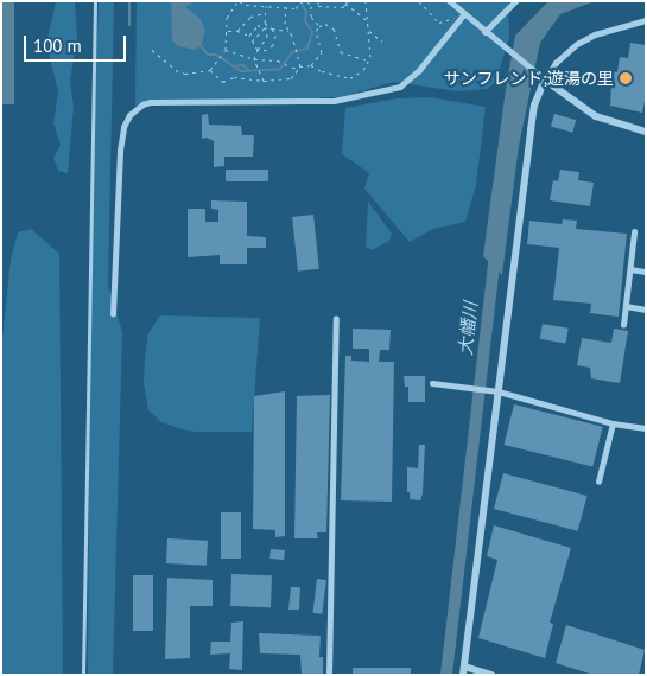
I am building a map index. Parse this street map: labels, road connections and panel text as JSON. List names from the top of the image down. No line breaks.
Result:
{"water":["大幡川"],"places":["サンフレンド;遊湯の里"],"scale_bar":"100 m"}
